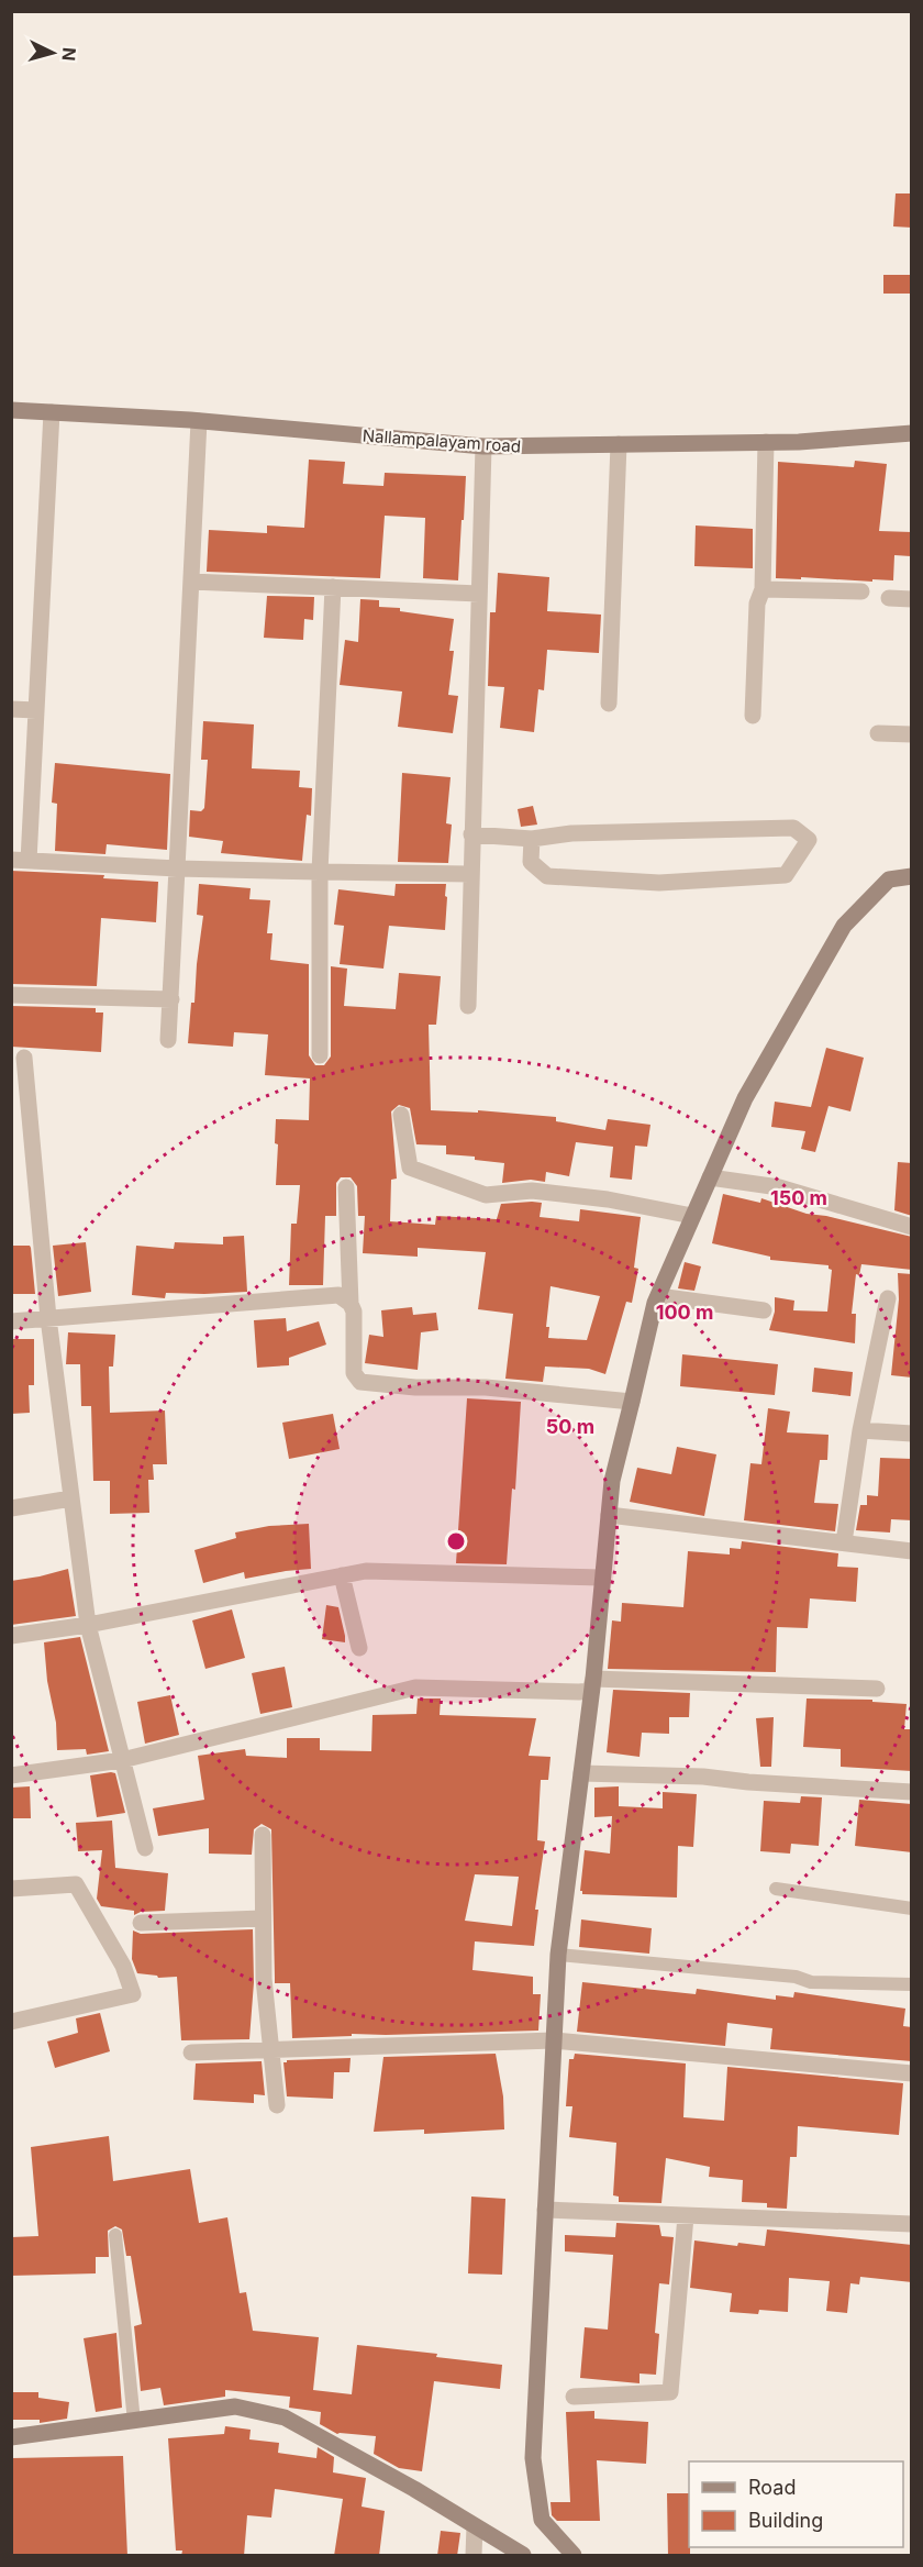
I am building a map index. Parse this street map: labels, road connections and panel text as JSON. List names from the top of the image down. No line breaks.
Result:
{"streets":{"street":["Nallampalayam road"]},"legend":["Road","Building"],"north":"right","rings":["150 m","100 m","50 m"]}
